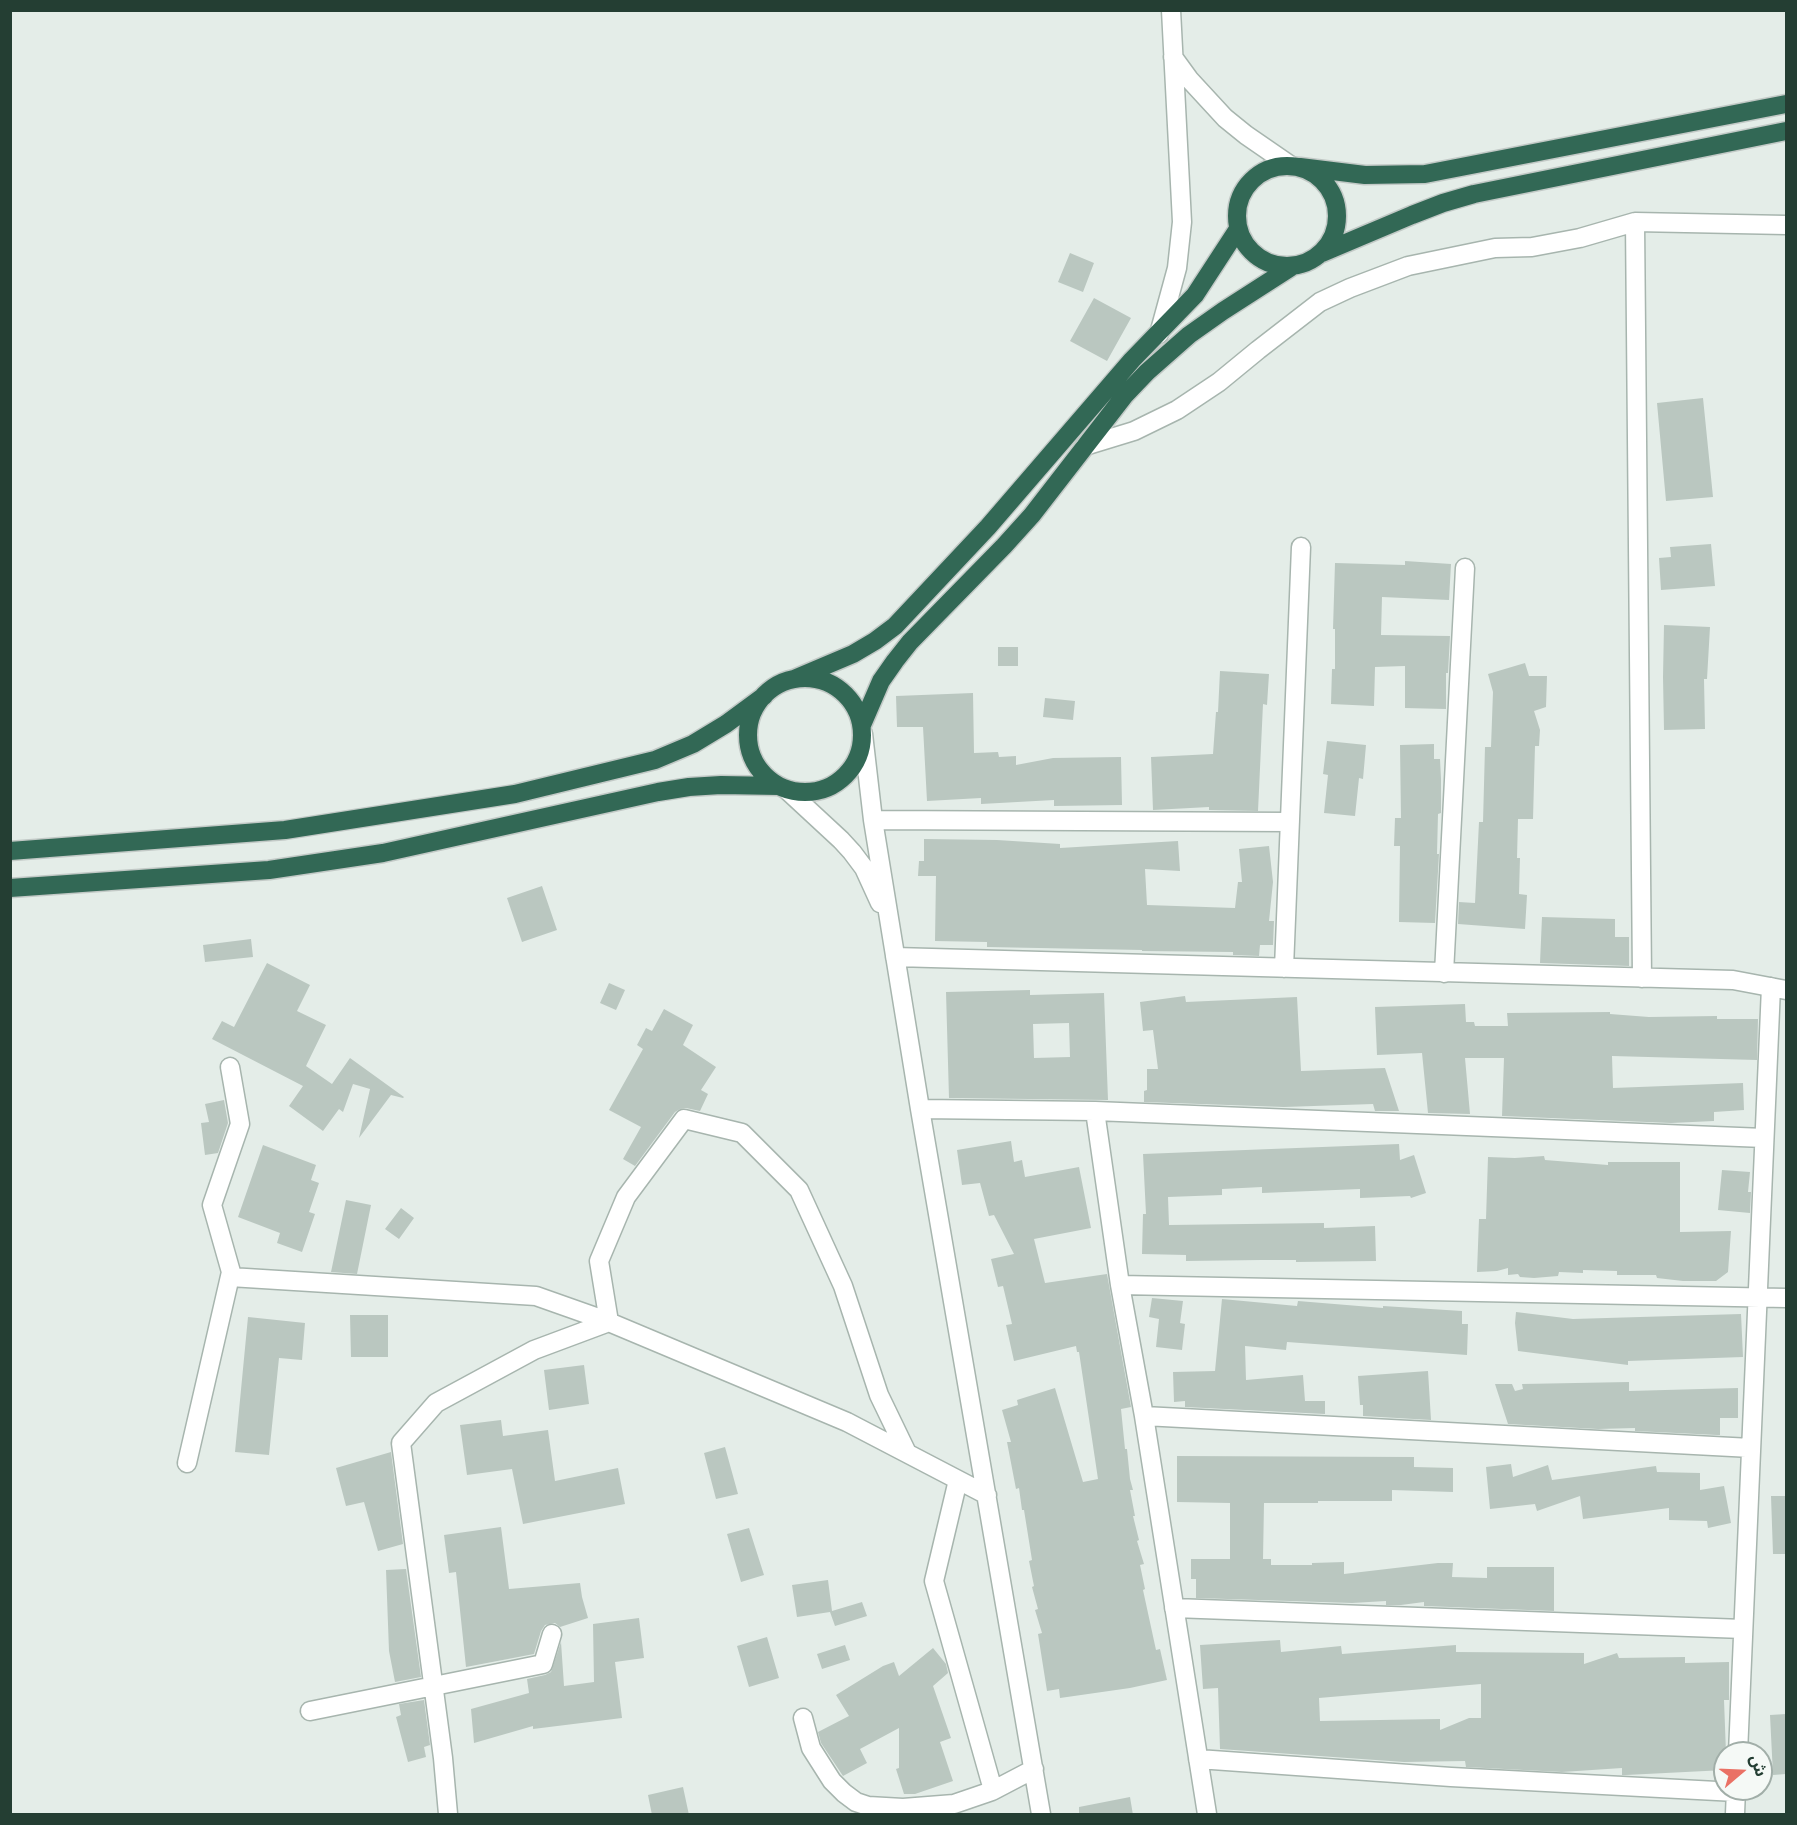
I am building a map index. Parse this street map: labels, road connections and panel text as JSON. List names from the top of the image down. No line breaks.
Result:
{"north":"right"}
